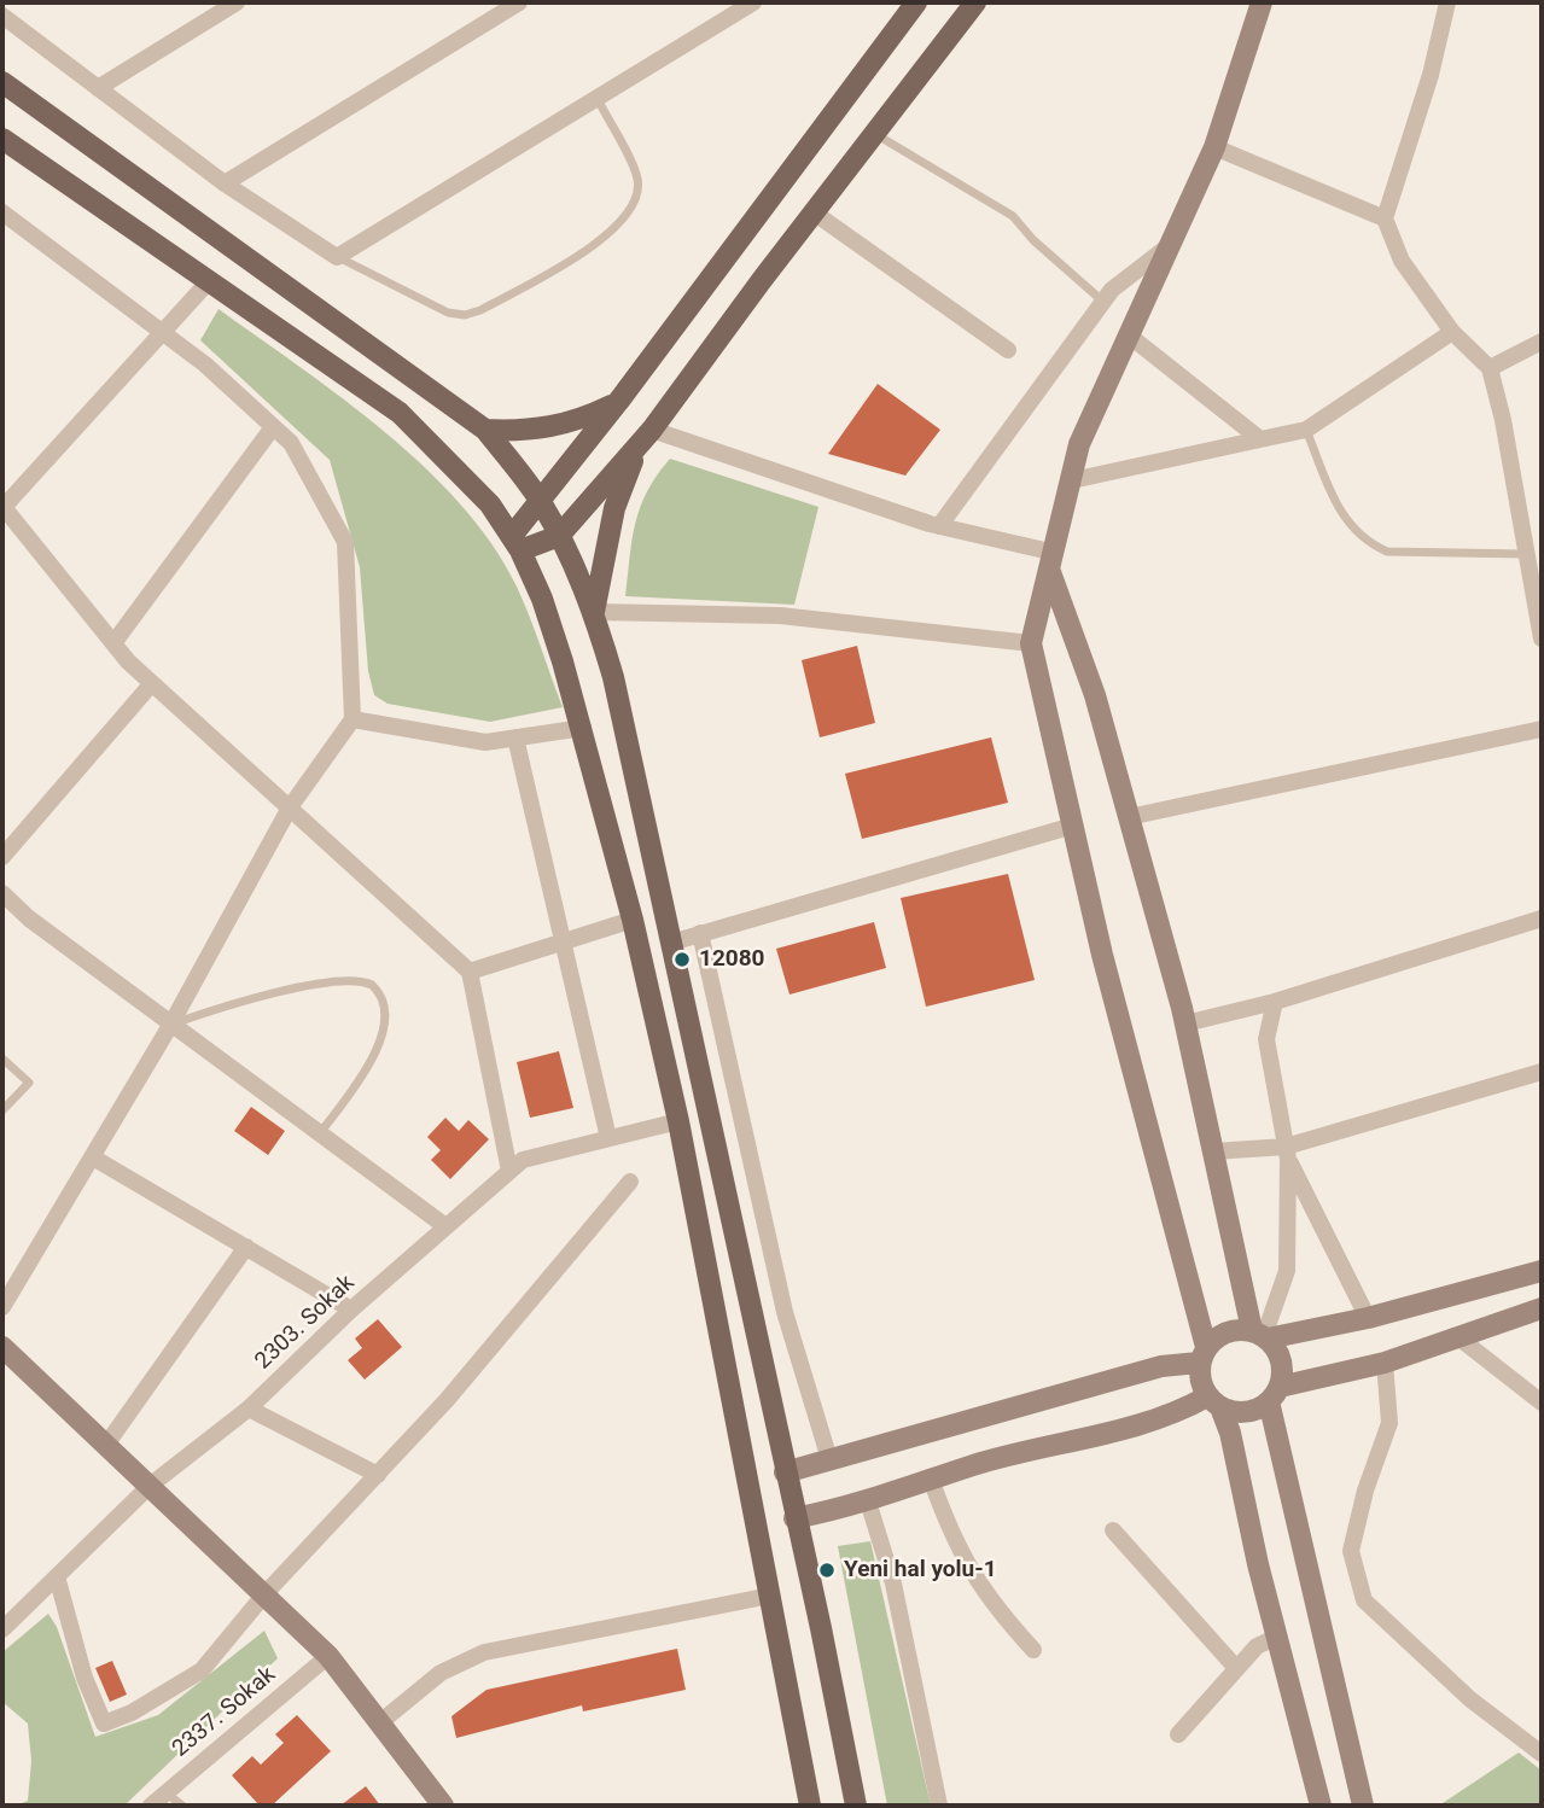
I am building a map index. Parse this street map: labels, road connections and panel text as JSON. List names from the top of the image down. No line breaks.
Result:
{"streets":{"street":["2303. Sokak","2337. Sokak"]},"places":["12080","Yeni hal yolu-1"]}
